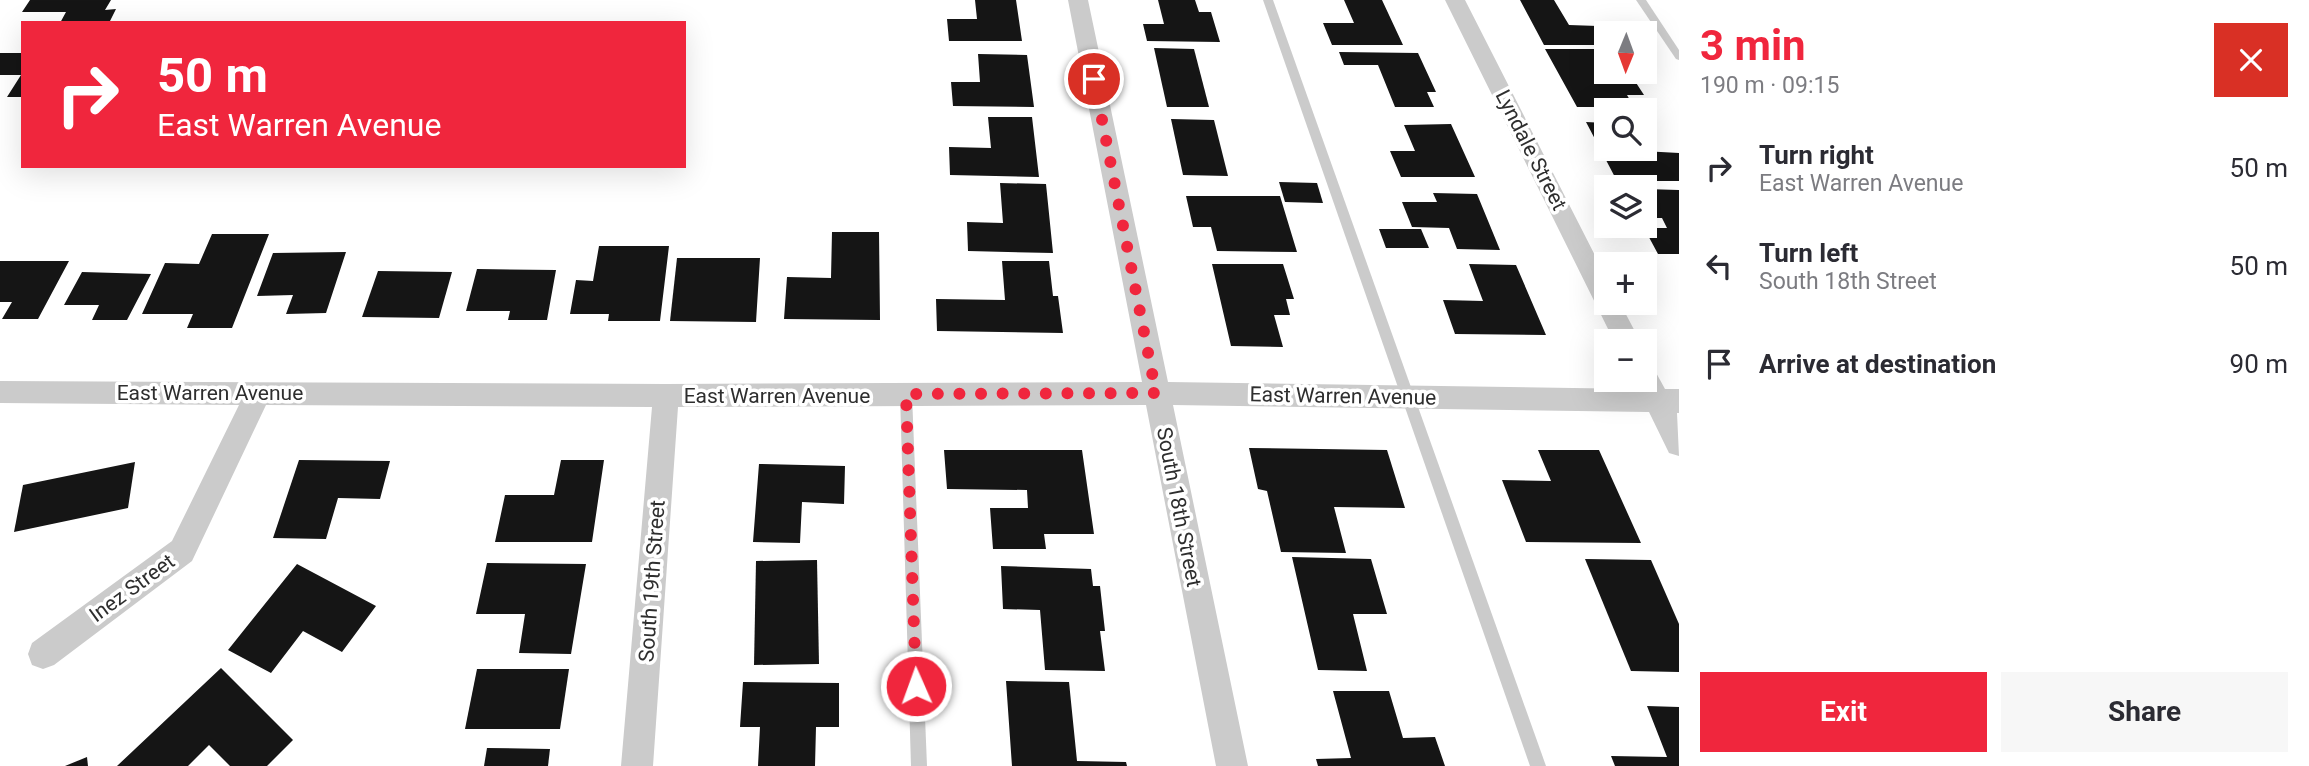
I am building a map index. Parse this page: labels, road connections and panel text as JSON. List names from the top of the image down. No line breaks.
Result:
{"streets":{"street":["Lyndale Street","East Warren Avenue","South 18th Street","South 19th Street","Inez Street"]},"crossings":[["East Warren Avenue","South 18th Street"],["East Warren Avenue","South 19th Street"],["East Warren Avenue","Inez Street"]],"north":"bottom","page":{"heading":["3 min","190 m · 09:15"],"map_buttons":["+","−"],"turn":["50 m","East Warren Avenue"],"list":[{"name":"Turn right","note":"East Warren Avenue","value":"50 m"},{"name":"Turn left","note":"South 18th Street","value":"50 m"},{"name":"Arrive at destination","value":"90 m"}],"buttons":["Exit","Share"]}}
